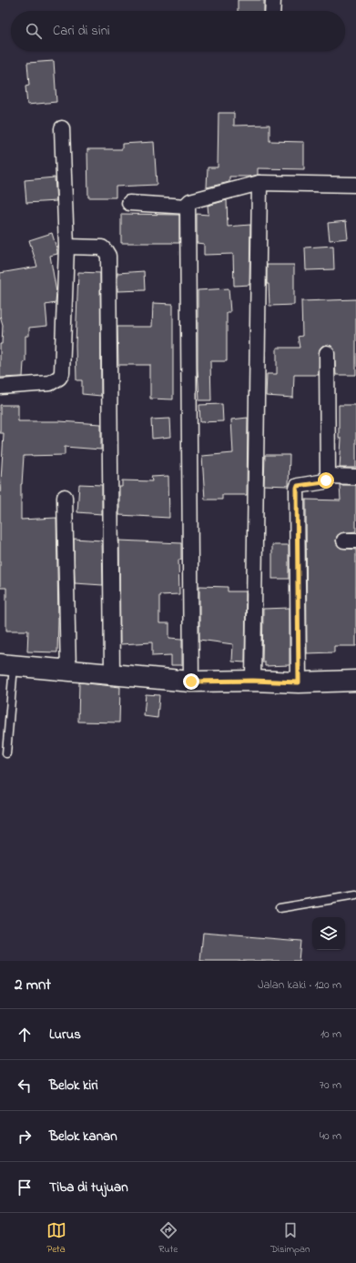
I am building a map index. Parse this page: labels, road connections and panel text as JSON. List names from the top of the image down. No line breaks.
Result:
{"page":{"search":"Cari di sini","heading":["2 mnt","Jalan kaki · 120 m"],"list":[["Lurus","10 m"],["Belok kiri","70 m"],["Belok kanan","40 m"],"Tiba di tujuan"],"nav":["Peta","Rute","Disimpan"]}}
